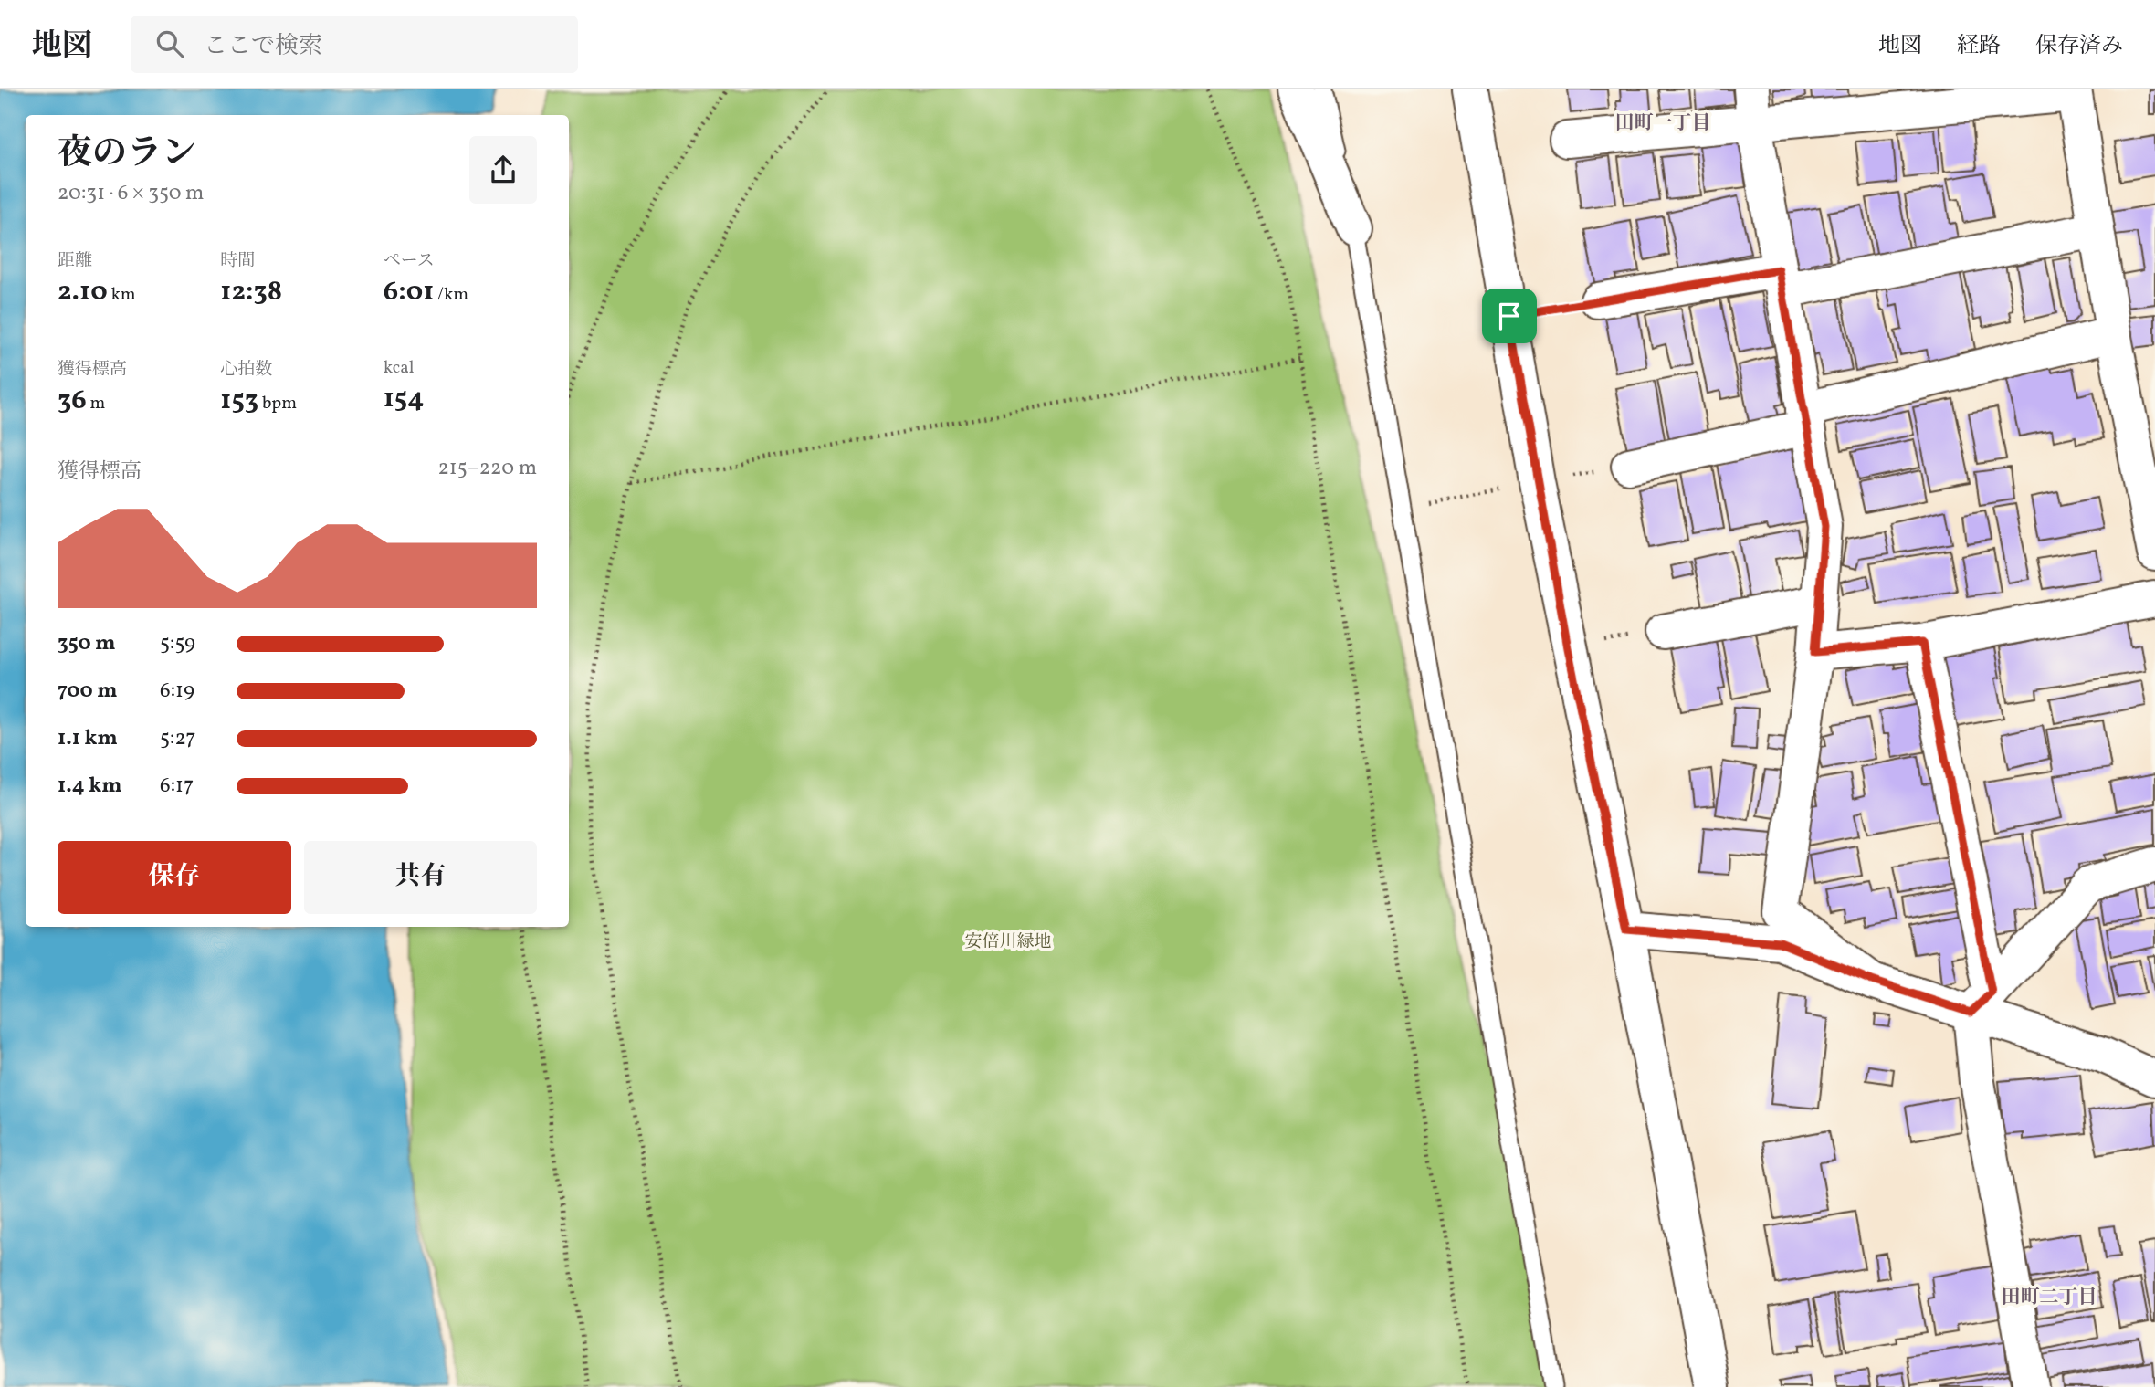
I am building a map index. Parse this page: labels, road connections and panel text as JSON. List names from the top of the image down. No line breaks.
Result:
{"districts":["田町一丁目","田町二丁目"],"parks":["安倍川緑地"],"page":{"header":"地図","search":"ここで検索","nav":["地図","経路","保存済み"],"heading":["夜のラン","20:31 · 6 × 350 m"],"stats":[["距離","2.10 km"],["時間","12:38"],["ペース","6:01 /km"],["獲得標高","36 m"],["心拍数","153 bpm"],["kcal","154"]],"chart":["獲得標高","215–220 m"],"list":[{"name":"350 m","note":"5:59"},{"name":"700 m","note":"6:19"},{"name":"1.1 km","note":"5:27"},{"name":"1.4 km","note":"6:17"}],"buttons":["保存","共有"]}}
